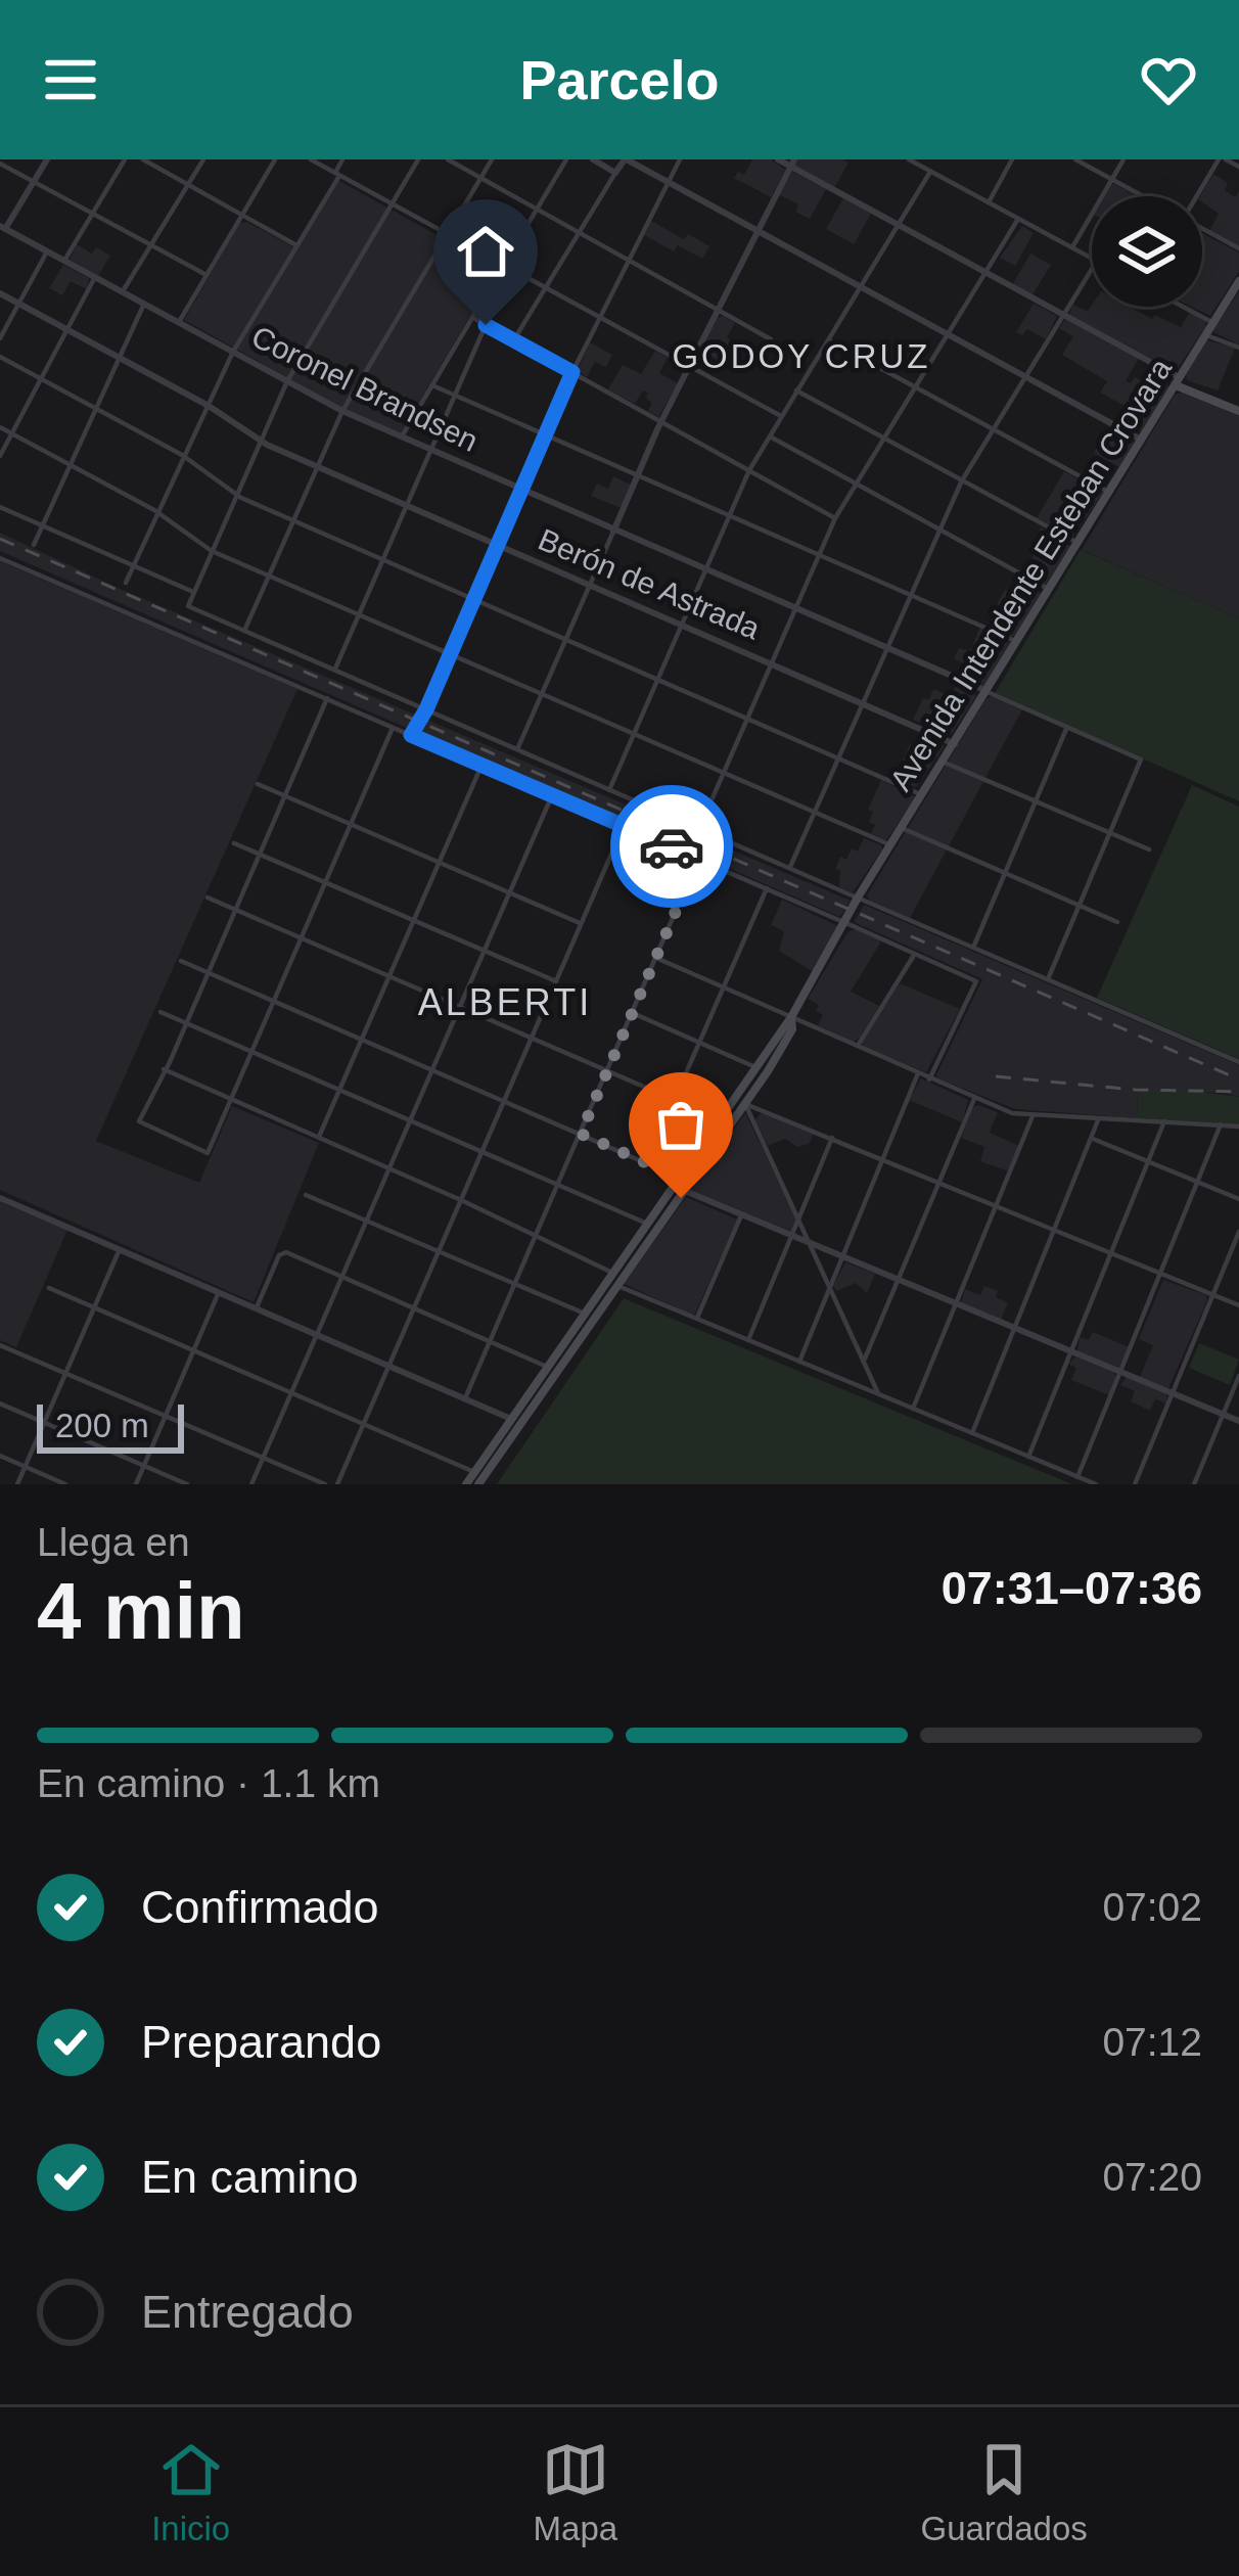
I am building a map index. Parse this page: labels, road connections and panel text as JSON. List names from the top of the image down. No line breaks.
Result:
{"streets":{"main road":["Avenida Intendente Esteban Crovara"],"street":["Coronel Brandsen","Berón de Astrada"]},"crossings":[["Coronel Brandsen","Avenida Intendente Esteban Crovara"],["Avenida Intendente Esteban Crovara","Berón de Astrada"]],"districts":["GODOY CRUZ","ALBERTI"],"scale_bar":"200 m","page":{"header":"Parcelo","scale":"200 m","heading":["4 min","Llega en","07:31–07:36"],"bar":"En camino · 1.1 km","list":[["Confirmado","07:02"],["Preparando","07:12"],["En camino","07:20"],"Entregado"],"tabs":["Inicio","Mapa","Guardados"]}}
